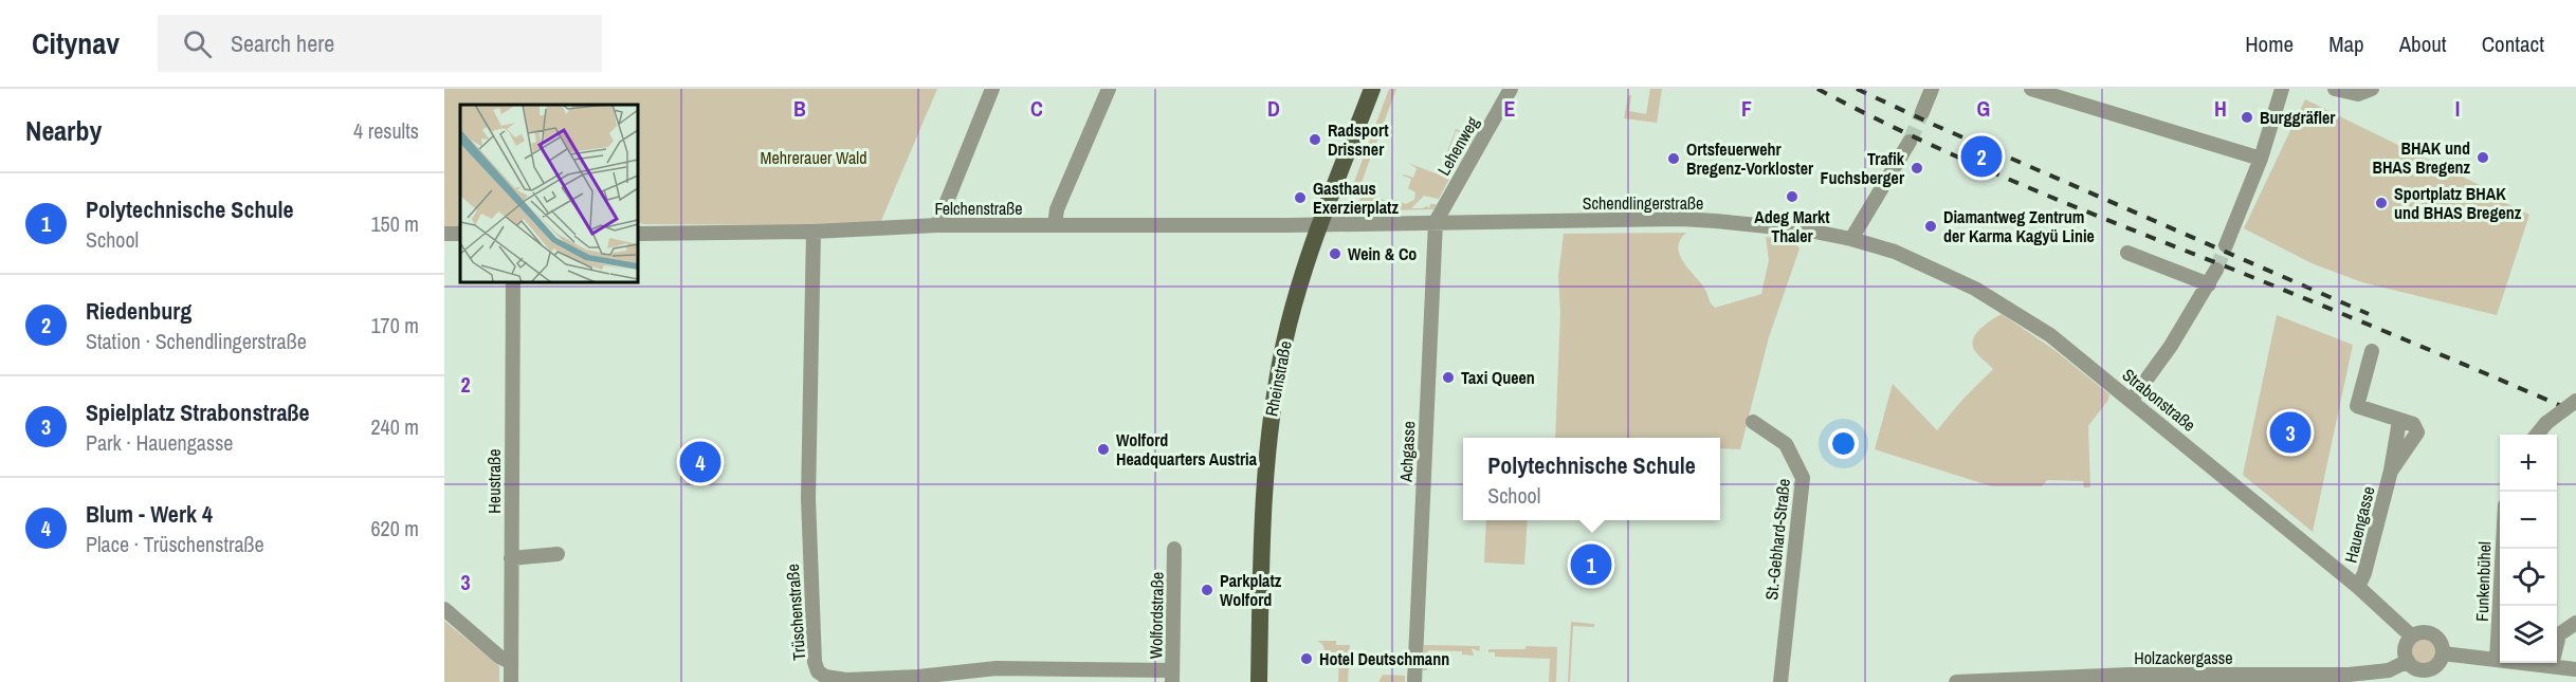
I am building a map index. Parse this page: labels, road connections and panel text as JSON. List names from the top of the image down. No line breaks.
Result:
{"streets":{"main road":["Rheinstraße"],"street":["Lehenweg","Schendlingerstraße","Felchenstraße","Strabonstraße","Achgasse","Heustraße","Hauengasse","St.-Gebhard-Straße","Funkenbühel","Trüschenstraße","Wolfordstraße","Holzackergasse"]},"crossings":[["Lehenweg","Schendlingerstraße"],["Lehenweg","Achgasse"],["Schendlingerstraße","Felchenstraße"],["Schendlingerstraße","Rheinstraße"],["Schendlingerstraße","Strabonstraße"],["Schendlingerstraße","Achgasse"],["Felchenstraße","Rheinstraße"],["Felchenstraße","Trüschenstraße"],["Strabonstraße","Hauengasse"],["Strabonstraße","Holzackergasse"],["Trüschenstraße","Wolfordstraße"]],"parks":["Mehrerauer Wald"],"places":["Burggräfler","Radsport Drissner","BHAK und BHAS Bregenz","Ortsfeuerwehr Bregenz-Vorkloster","Trafik Fuchsberger","Adeg Markt Thaler","Gasthaus Exerzierplatz","Sportplatz BHAK und BHAS Bregenz","Diamantweg Zentrum der Karma Kagyü Linie","Wein & Co","Taxi Queen","Wolford Headquarters Austria","Parkplatz Wolford","Hotel Deutschmann"],"page":{"header":"Citynav","search":"Search here","nav":["Home","Map","About","Contact"],"heading":["Nearby","4 results"],"pins":["2","3","4","1"],"list":[{"mark":"1","name":"Polytechnische Schule","note":"School","value":"150 m"},{"mark":"2","name":"Riedenburg","note":"Station · Schendlingerstraße","value":"170 m"},{"mark":"3","name":"Spielplatz Strabonstraße","note":"Park · Hauengasse","value":"240 m"},{"mark":"4","name":"Blum - Werk 4","note":"Place · Trüschenstraße","value":"620 m"}],"map_buttons":["+","−"],"popup":["Polytechnische Schule","School"]},"grid":{"columns":["B","C","D","E","F","G","H","I"],"rows":["2","3"]}}
